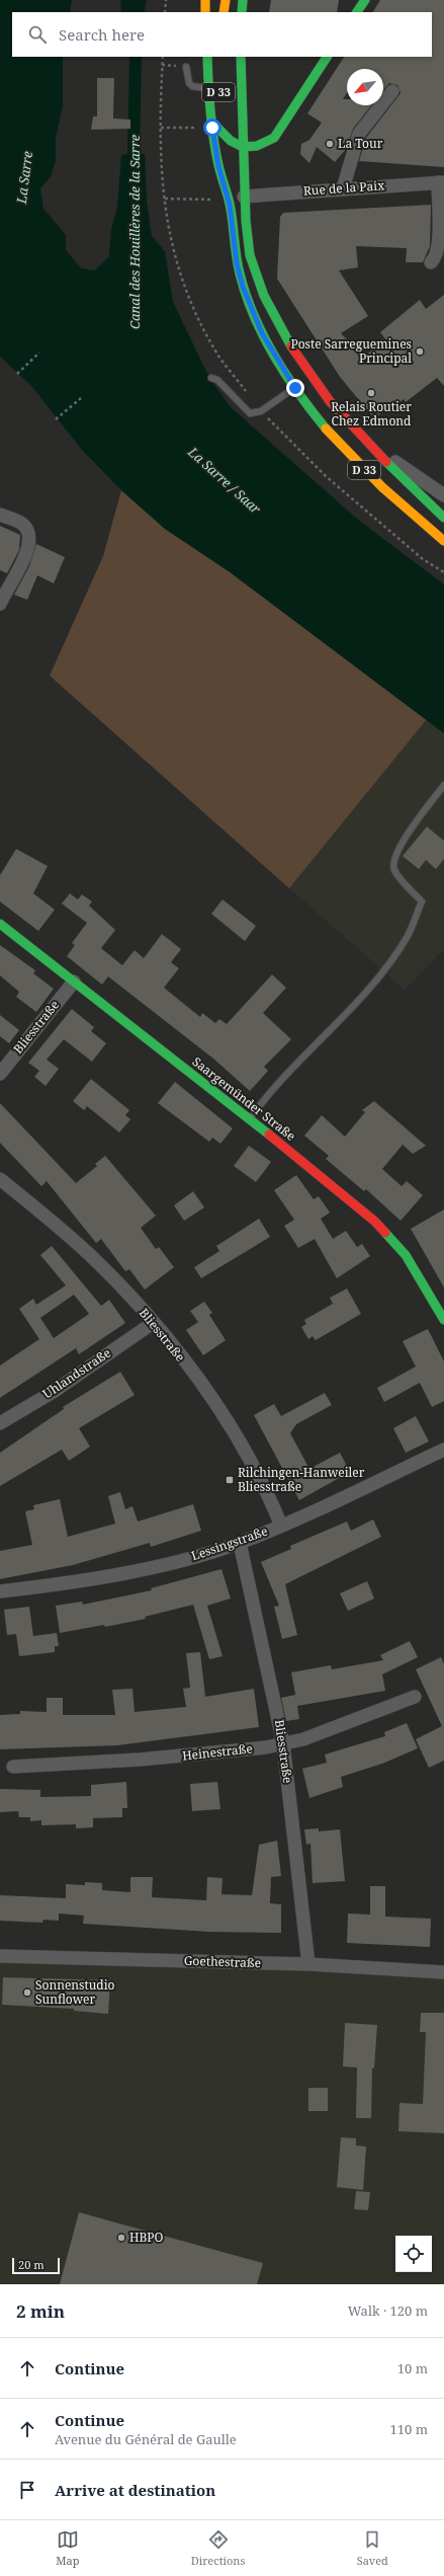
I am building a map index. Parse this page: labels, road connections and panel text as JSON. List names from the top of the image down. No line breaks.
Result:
{"streets":{"main road":["D 33","Saargemünder Straße"],"street":["Rue de la Paix","Bliesstraße","Uhlandstraße","Lessingstraße","Heinestraße","Goethestraße"]},"crossings":[["D 33","Rue de la Paix"],["Bliesstraße","Saargemünder Straße"],["Bliesstraße","Uhlandstraße"],["Bliesstraße","Lessingstraße"],["Bliesstraße","Heinestraße"],["Bliesstraße","Goethestraße"]],"water":["La Sarre","Canal des Houillères de la Sarre","La Sarre / Saar"],"places":{"other":["La Tour","Poste Sarreguemines Principal","Relais Routier Chez Edmond","Sonnenstudio Sunflower","HBPO"],"transit":["Rilchingen-Hanweiler Bliesstraße"]},"scale_bar":"20 m","north":"bottom left","page":{"search":"Search here","scale":"20 m","heading":["2 min","Walk · 120 m"],"list":[["Continue","10 m"],["Continue","Avenue du Général de Gaulle","110 m"],"Arrive at destination"],"nav":["Map","Directions","Saved"]}}
